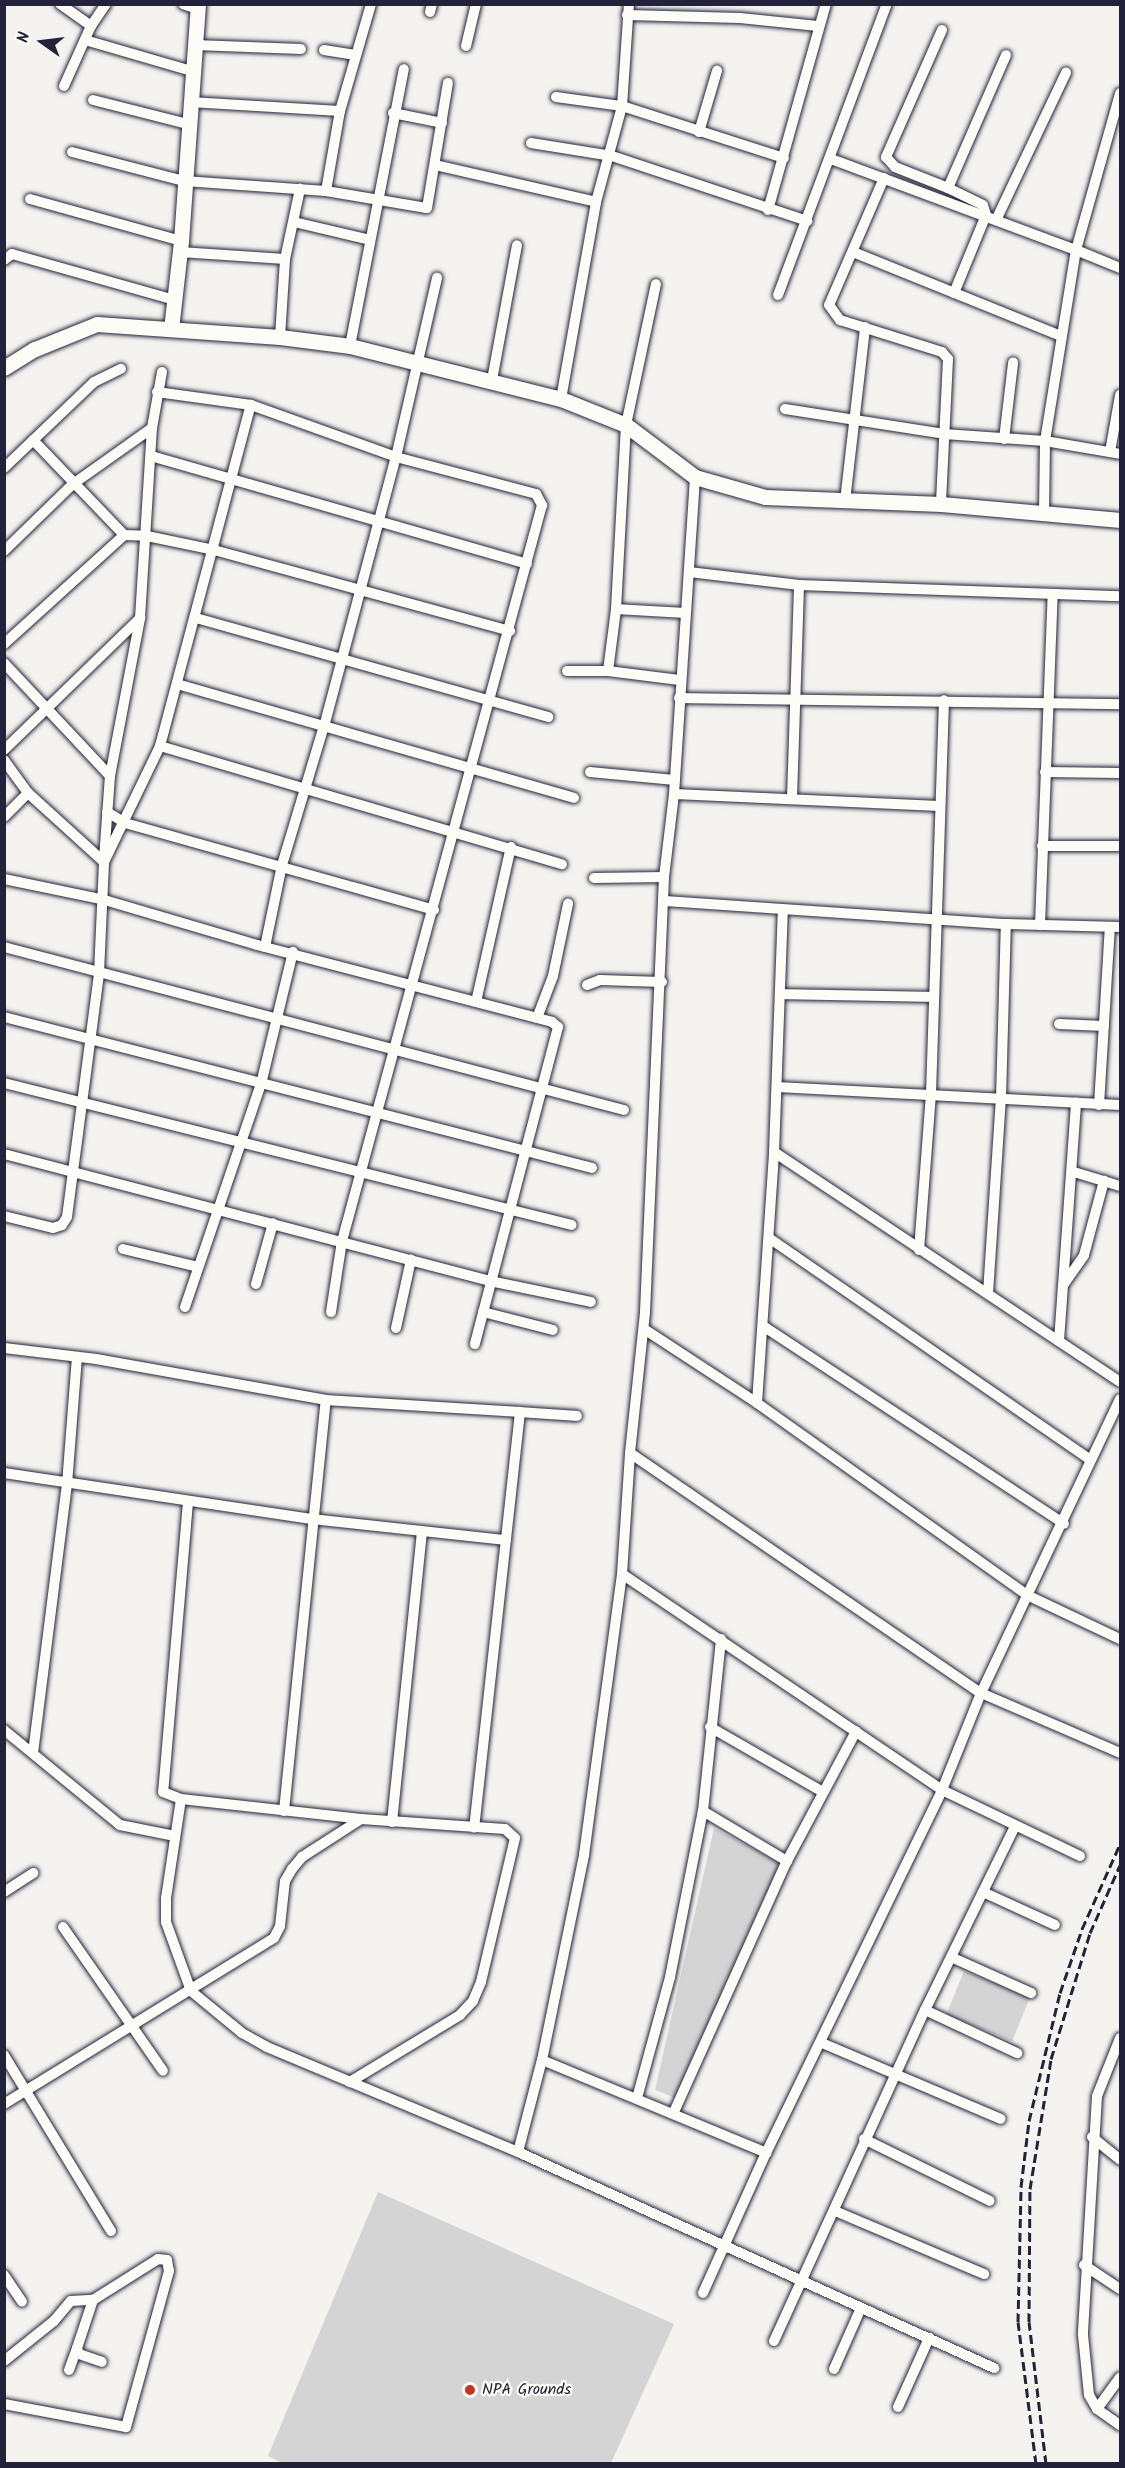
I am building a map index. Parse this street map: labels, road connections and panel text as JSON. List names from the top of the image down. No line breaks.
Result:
{"places":["NPA Grounds"],"north":"left"}
